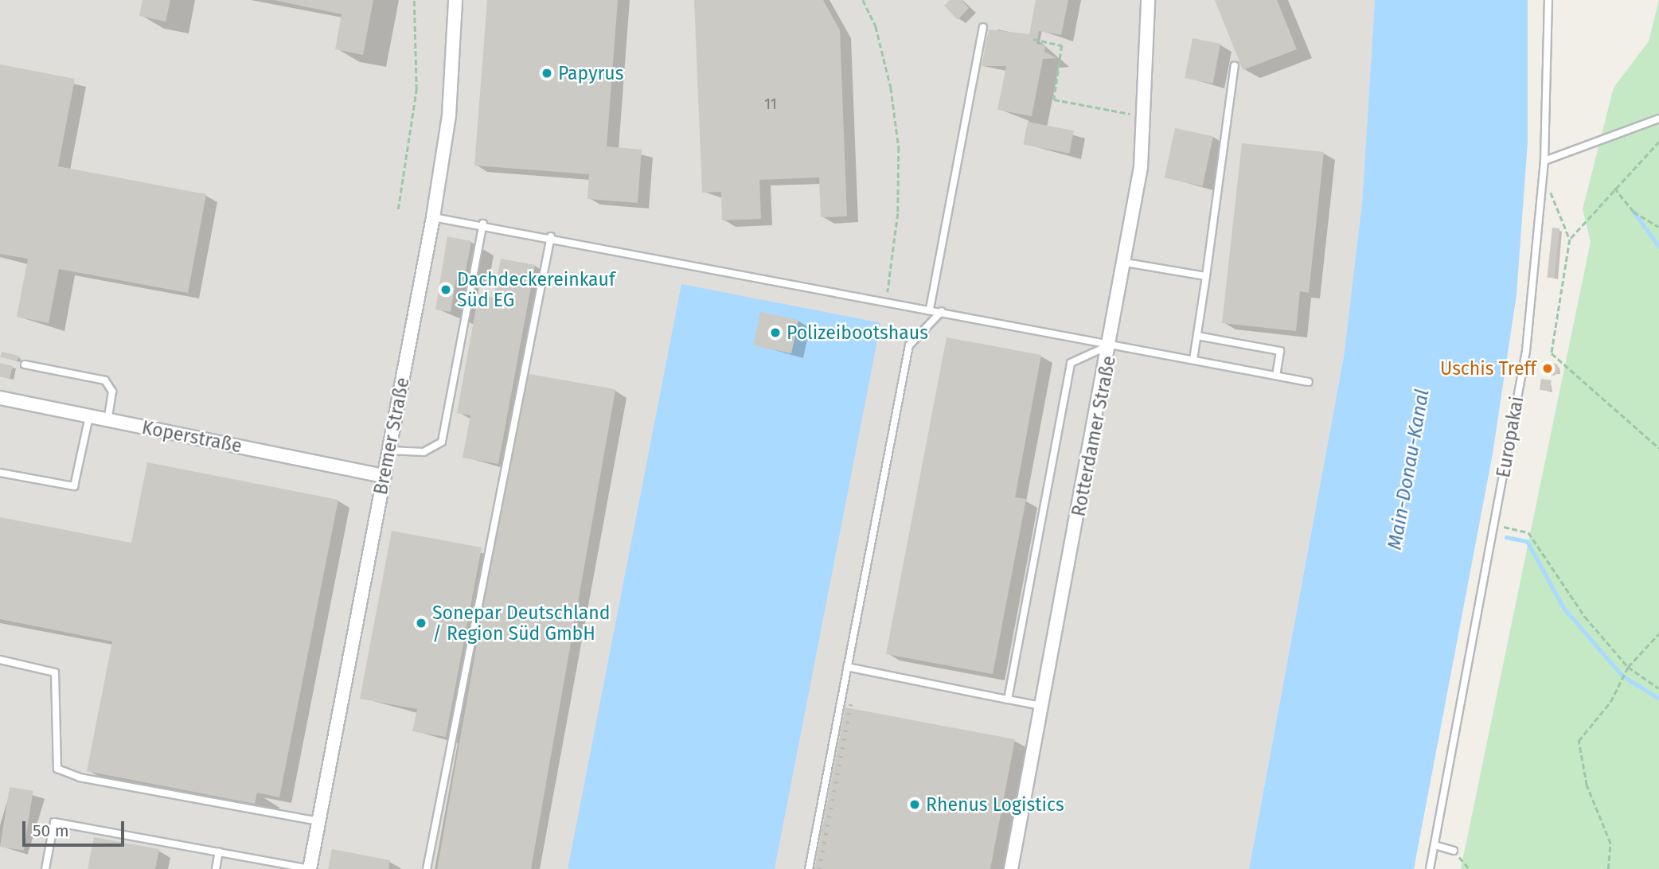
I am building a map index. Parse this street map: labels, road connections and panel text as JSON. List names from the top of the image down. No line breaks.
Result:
{"streets":{"street":["Bremer Straße","Rotterdamer Straße","Koperstraße"],"lane":["Europakai"]},"crossings":[["Bremer Straße","Koperstraße"]],"water":["Main-Donau-Kanal"],"places":["Papyrus","Dachdeckereinkauf Süd EG","Polizeibootshaus","Uschis Treff","Sonepar Deutschland / Region Süd GmbH","Rhenus Logistics"],"house_numbers":["11"],"scale_bar":"50 m"}
